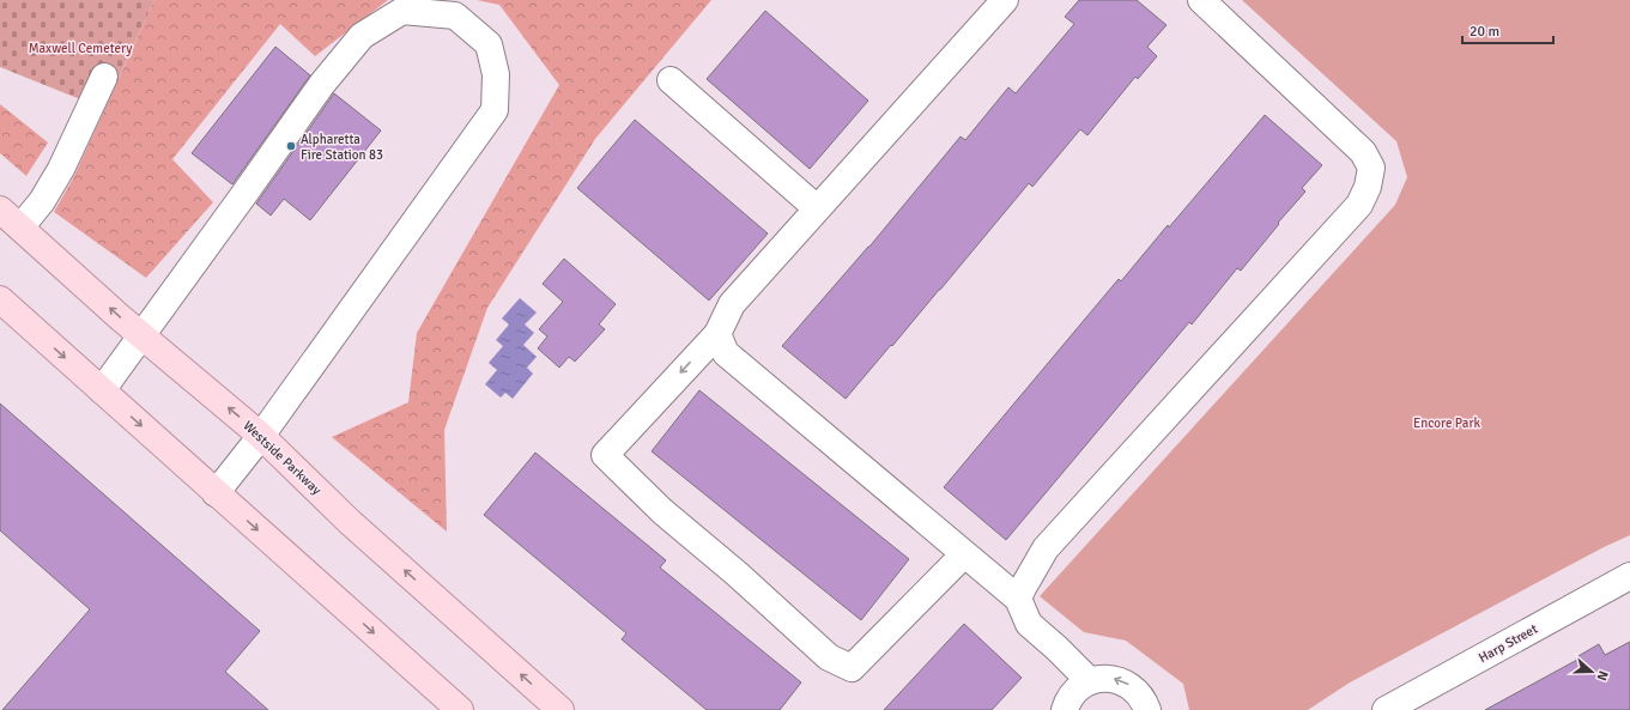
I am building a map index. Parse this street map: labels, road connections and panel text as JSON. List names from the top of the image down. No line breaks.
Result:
{"streets":{"main road":["Westside Parkway"],"street":["Harp Street"]},"parks":["Maxwell Cemetery","Encore Park"],"places":["Alpharetta Fire Station 83"],"scale_bar":"20 m","north":"right"}
